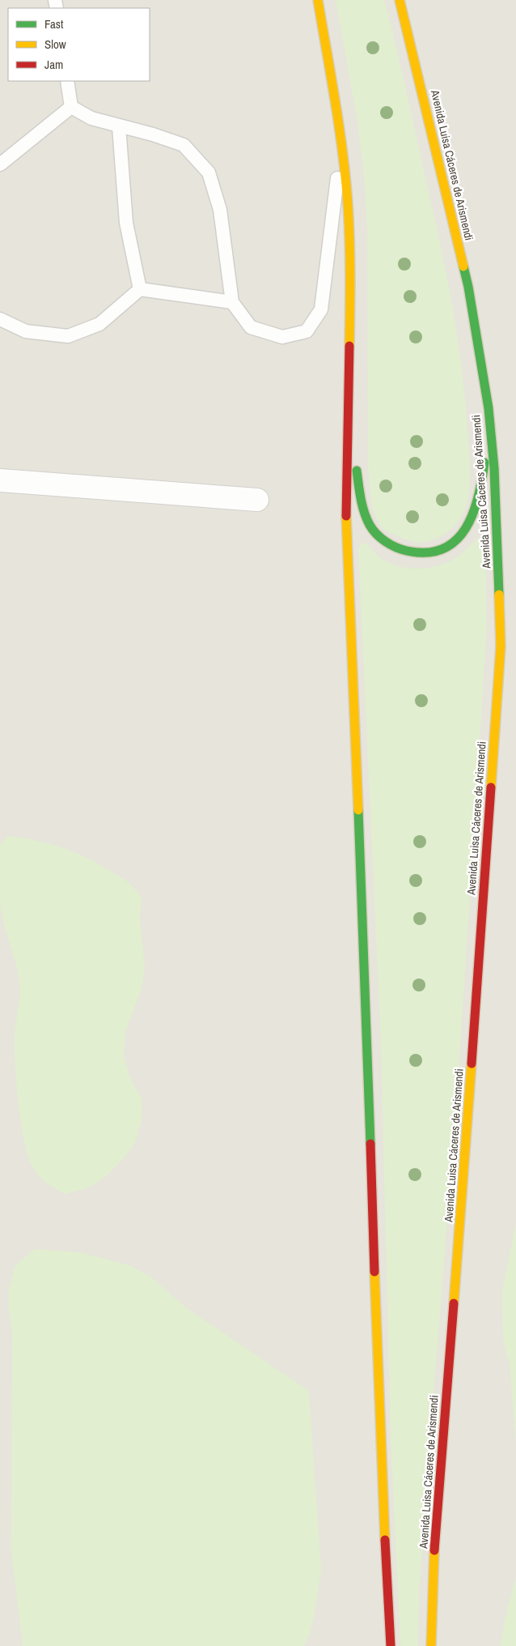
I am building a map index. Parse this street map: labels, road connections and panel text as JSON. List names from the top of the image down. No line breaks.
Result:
{"streets":{"main road":["Avenida Luisa Cáceres de Arismendi"]},"legend":["Fast","Slow","Jam"]}
